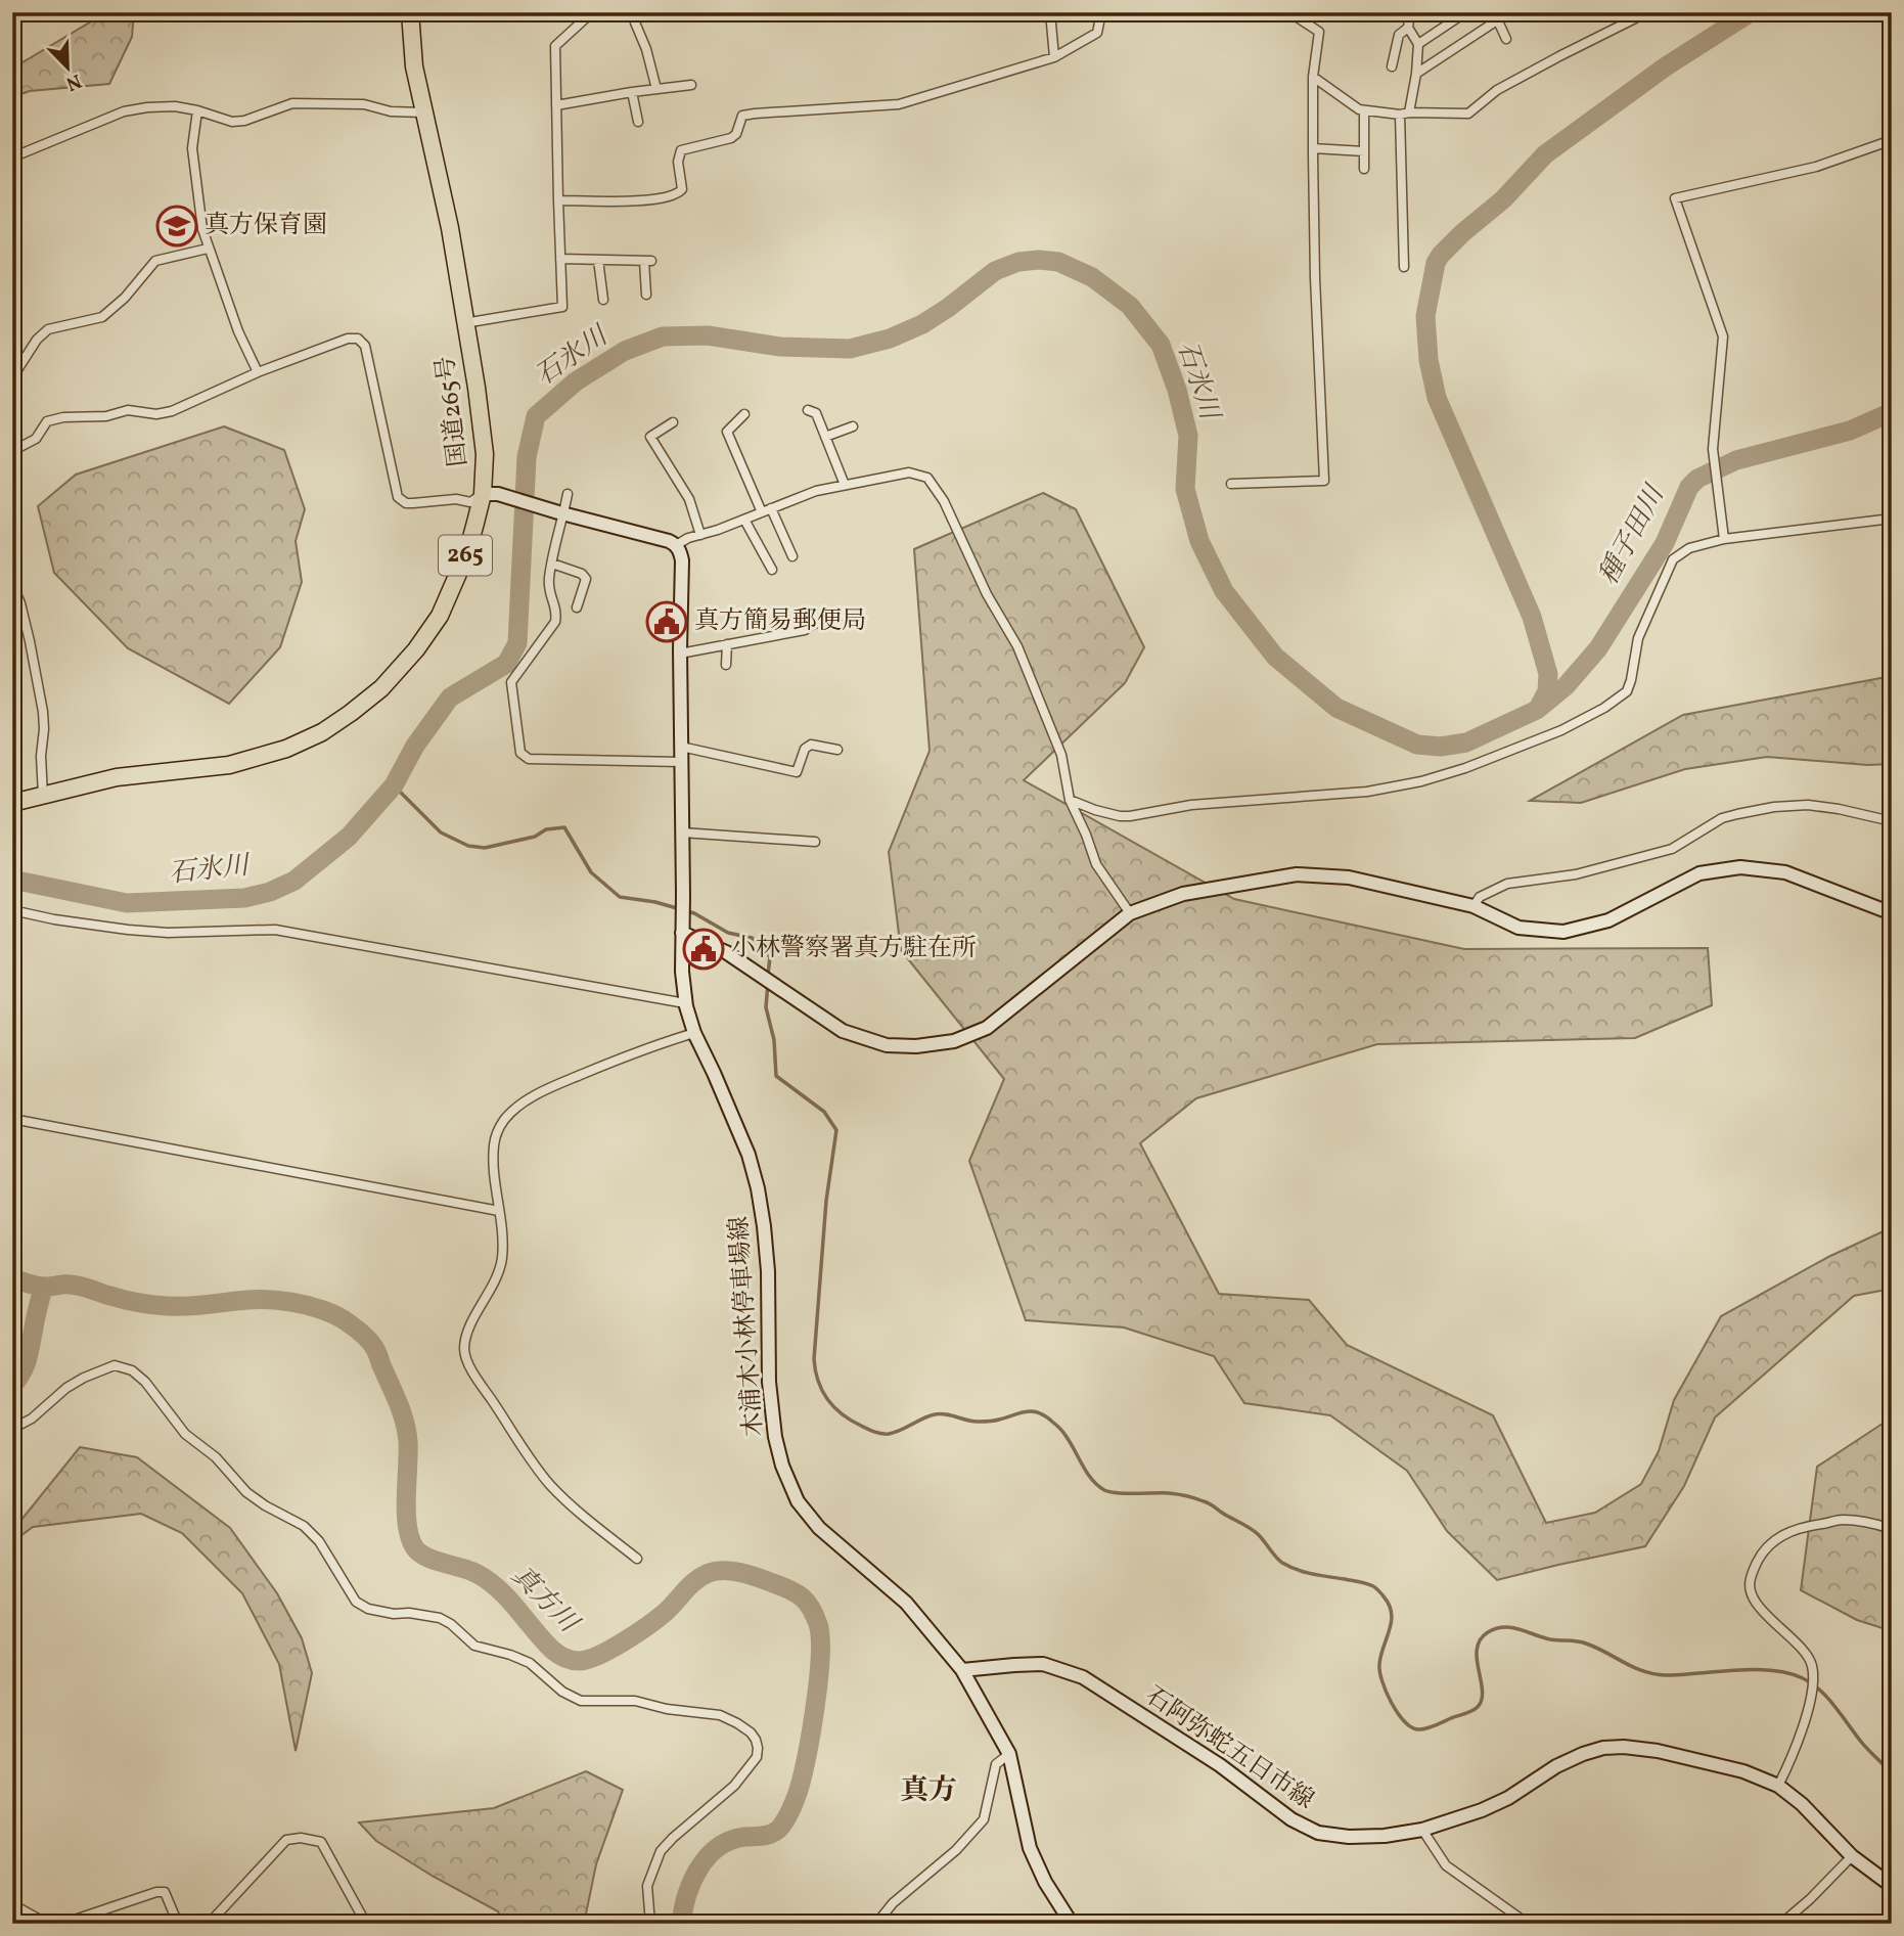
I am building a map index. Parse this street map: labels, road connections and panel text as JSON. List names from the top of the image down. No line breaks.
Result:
{"streets":{"highway":["国道265号","265"],"main road":["木浦木小林停車場線","石阿弥蛇五日市線"]},"crossings":[["木浦木小林停車場線","石阿弥蛇五日市線"]],"districts":["真方"],"water":["石氷川","種子田川","真方川"],"places":{"school or university":["真方保育園"],"public building":["真方簡易郵便局","小林警察署真方駐在所"]},"north":"bottom right"}
